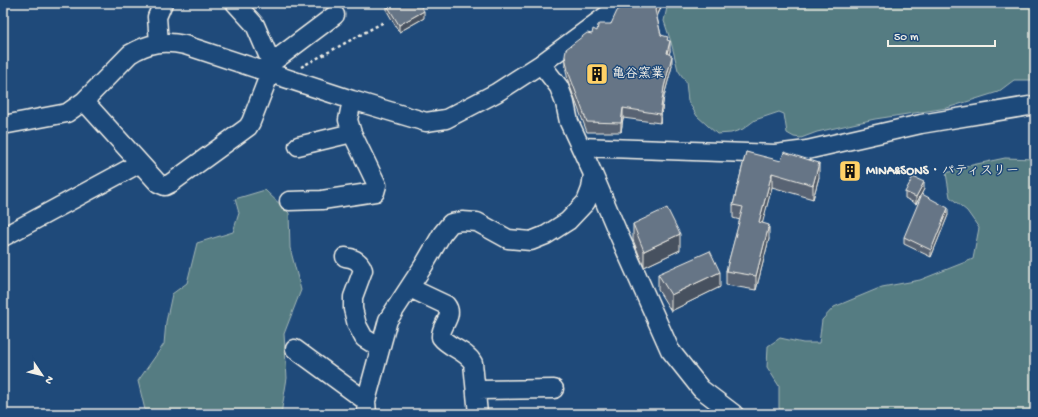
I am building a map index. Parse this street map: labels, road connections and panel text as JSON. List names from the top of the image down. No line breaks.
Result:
{"places":{"building":["亀谷窯業","MINA&SONS・パティスリー"]},"scale_bar":"50 m","north":"bottom right"}
